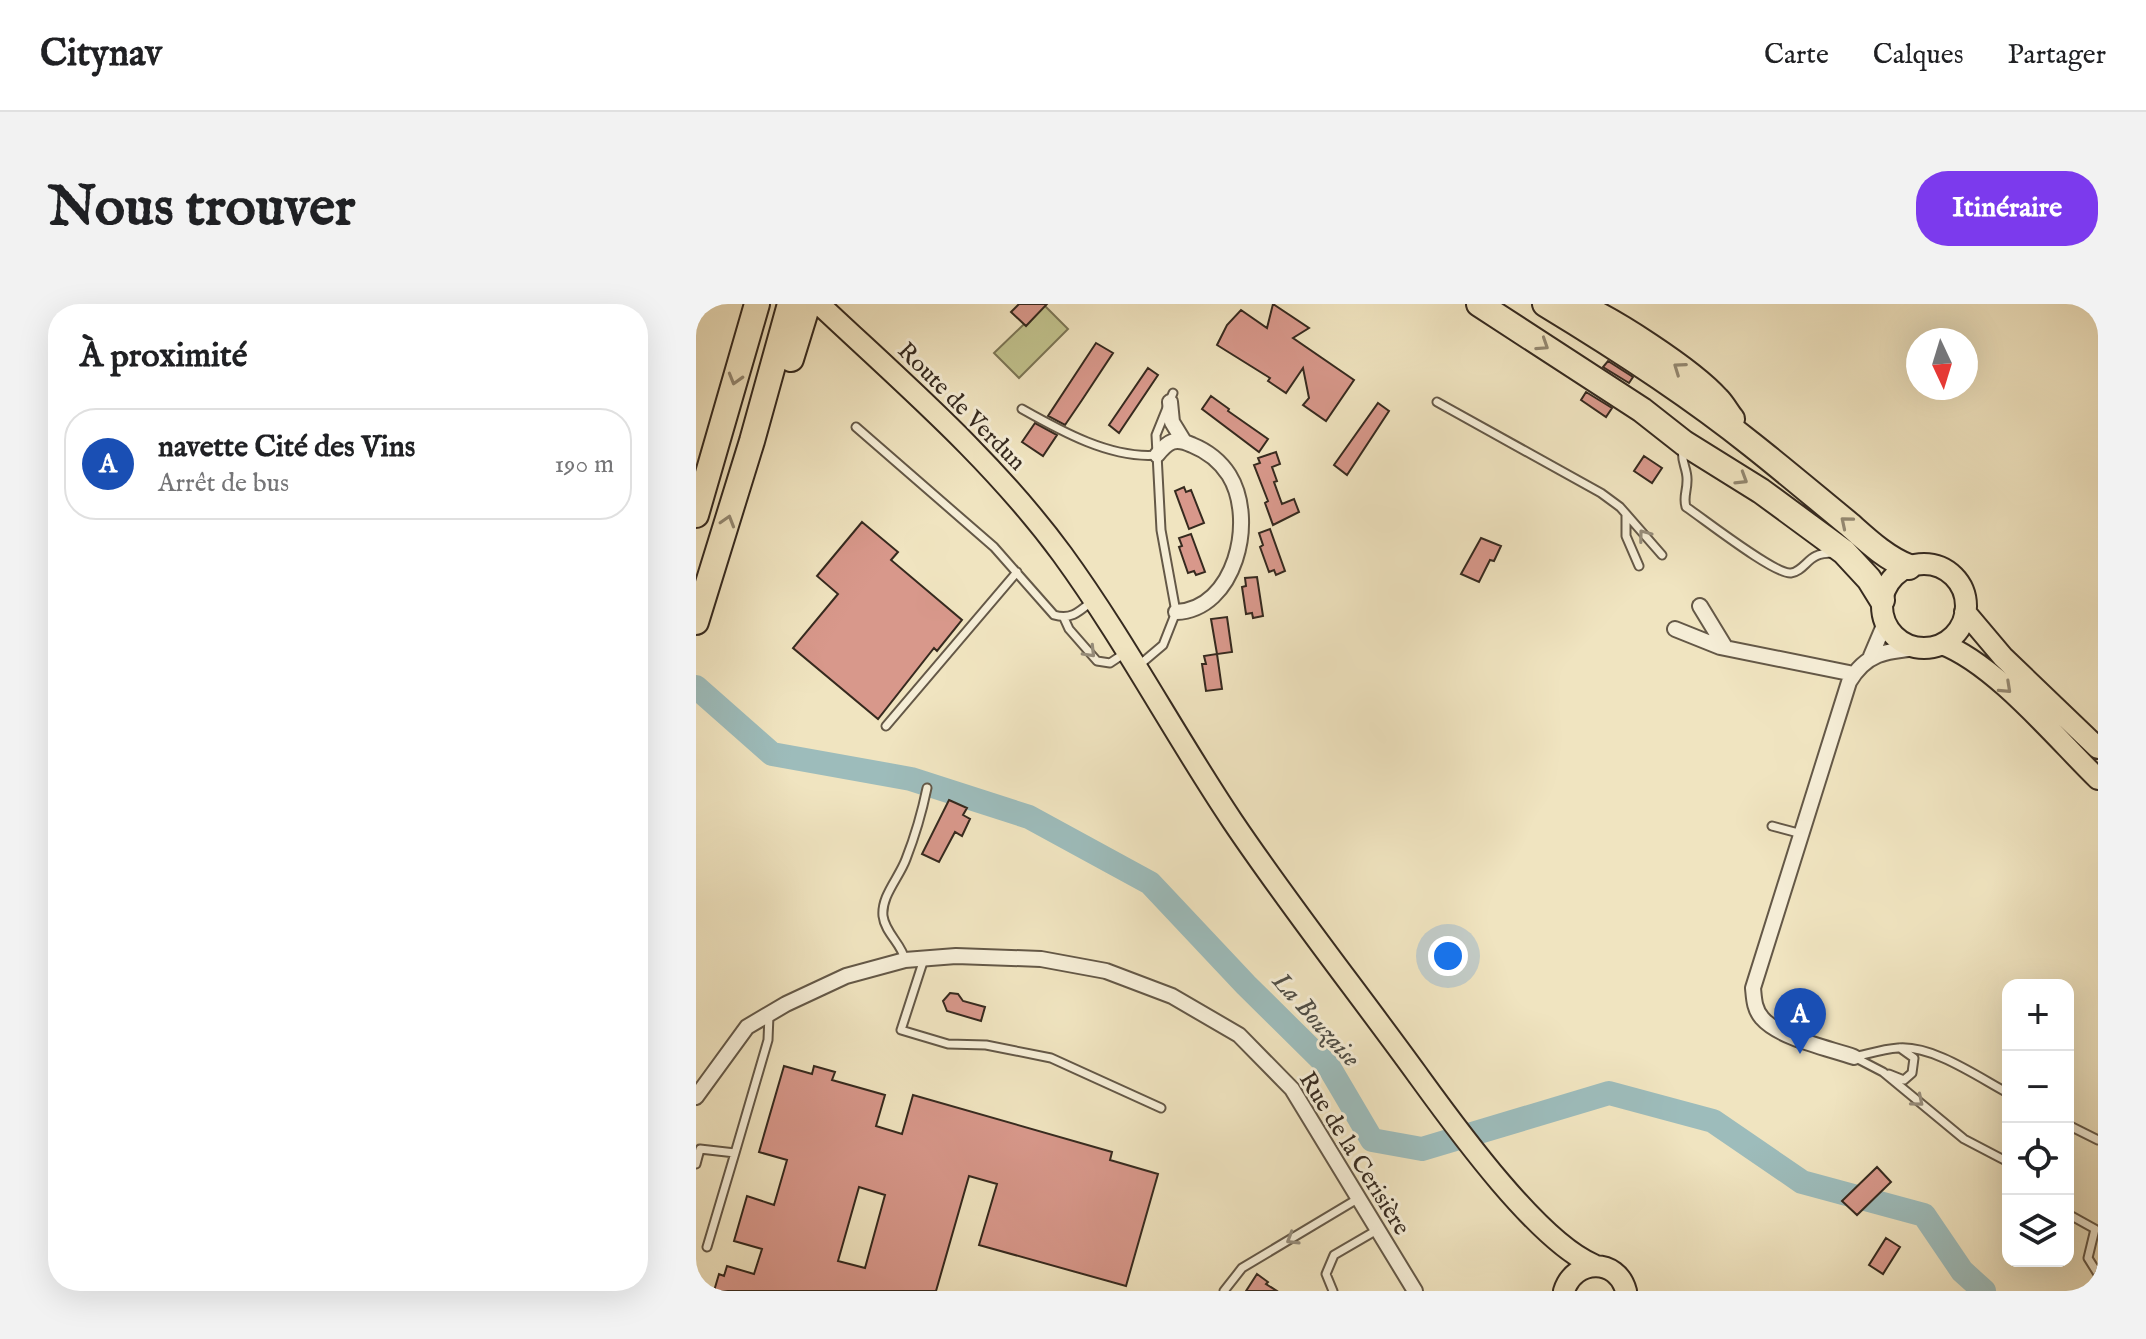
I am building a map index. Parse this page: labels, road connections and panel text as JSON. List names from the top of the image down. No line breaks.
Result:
{"streets":{"main road":["Route de Verdun"],"street":["Rue de la Cerisière"]},"water":["La Bouzaise"],"north":"bottom","page":{"header":"Citynav","nav":["Carte","Calques","Partager"],"buttons":"Itinéraire","title":"Nous trouver","heading":"À proximité","list":[{"mark":"A","name":"navette Cité des Vins","note":"Arrêt de bus","value":"190 m"}],"map_buttons":["+","−"],"pins":"A"}}
